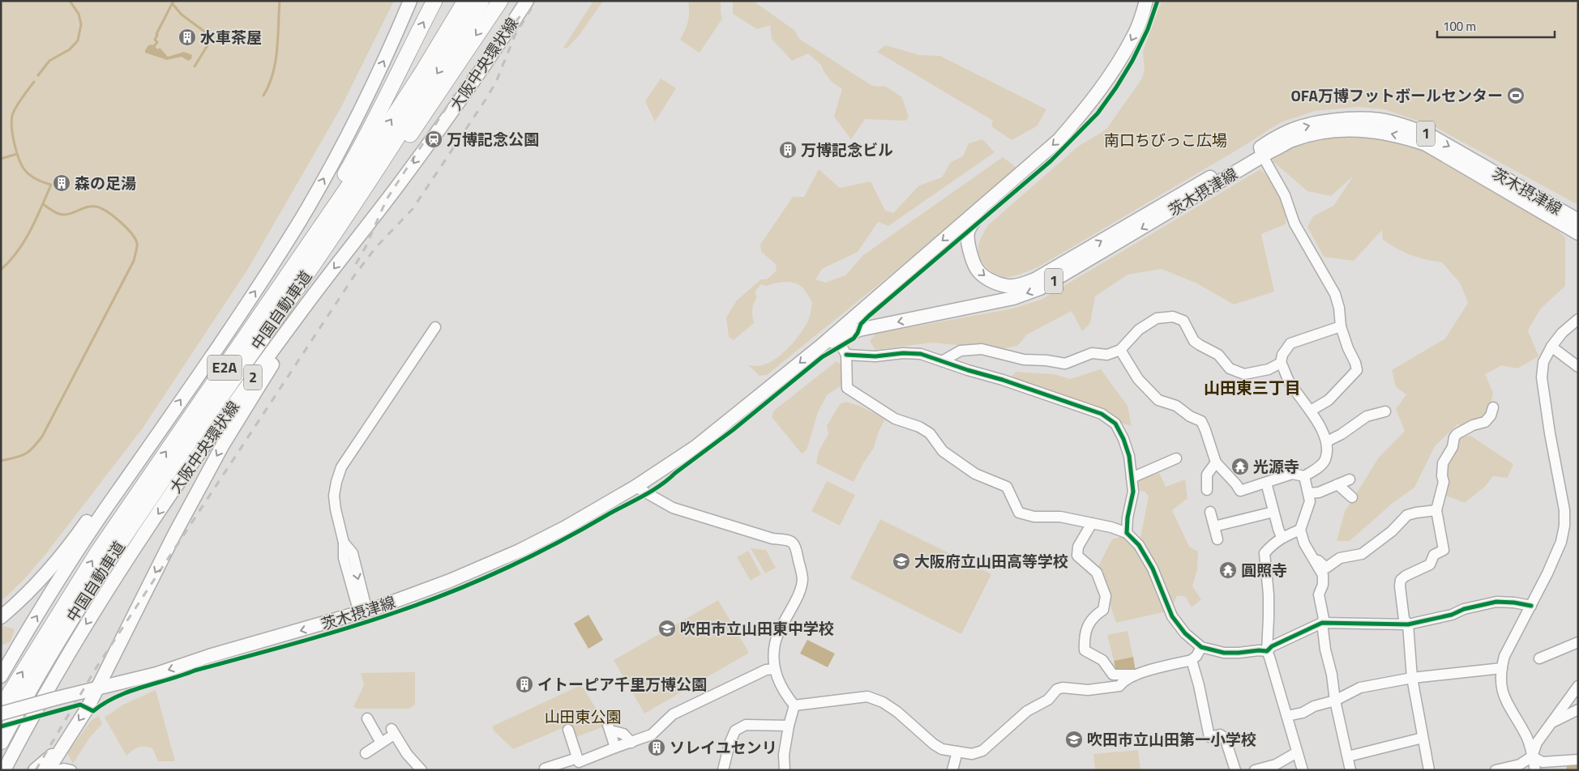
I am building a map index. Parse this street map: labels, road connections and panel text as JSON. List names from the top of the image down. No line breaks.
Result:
{"streets":{"highway":["中国自動車道","E2A"],"main road":["大阪中央環状線","1","茨木摂津線","2"]},"districts":["山田東三丁目"],"parks":["南口ちびっこ広場","山田東公園"],"places":{"building":["水車茶屋","万博記念ビル","森の足湯","イトーピア千里万博公園","ソレイユセンリ"],"sports":["OFA万博フットボールセンター"],"station":["万博記念公園"],"temple":["光源寺","圓照寺"],"school or university":["大阪府立山田高等学校","吹田市立山田東中学校","吹田市立山田第一小学校"]},"scale_bar":"100 m"}
